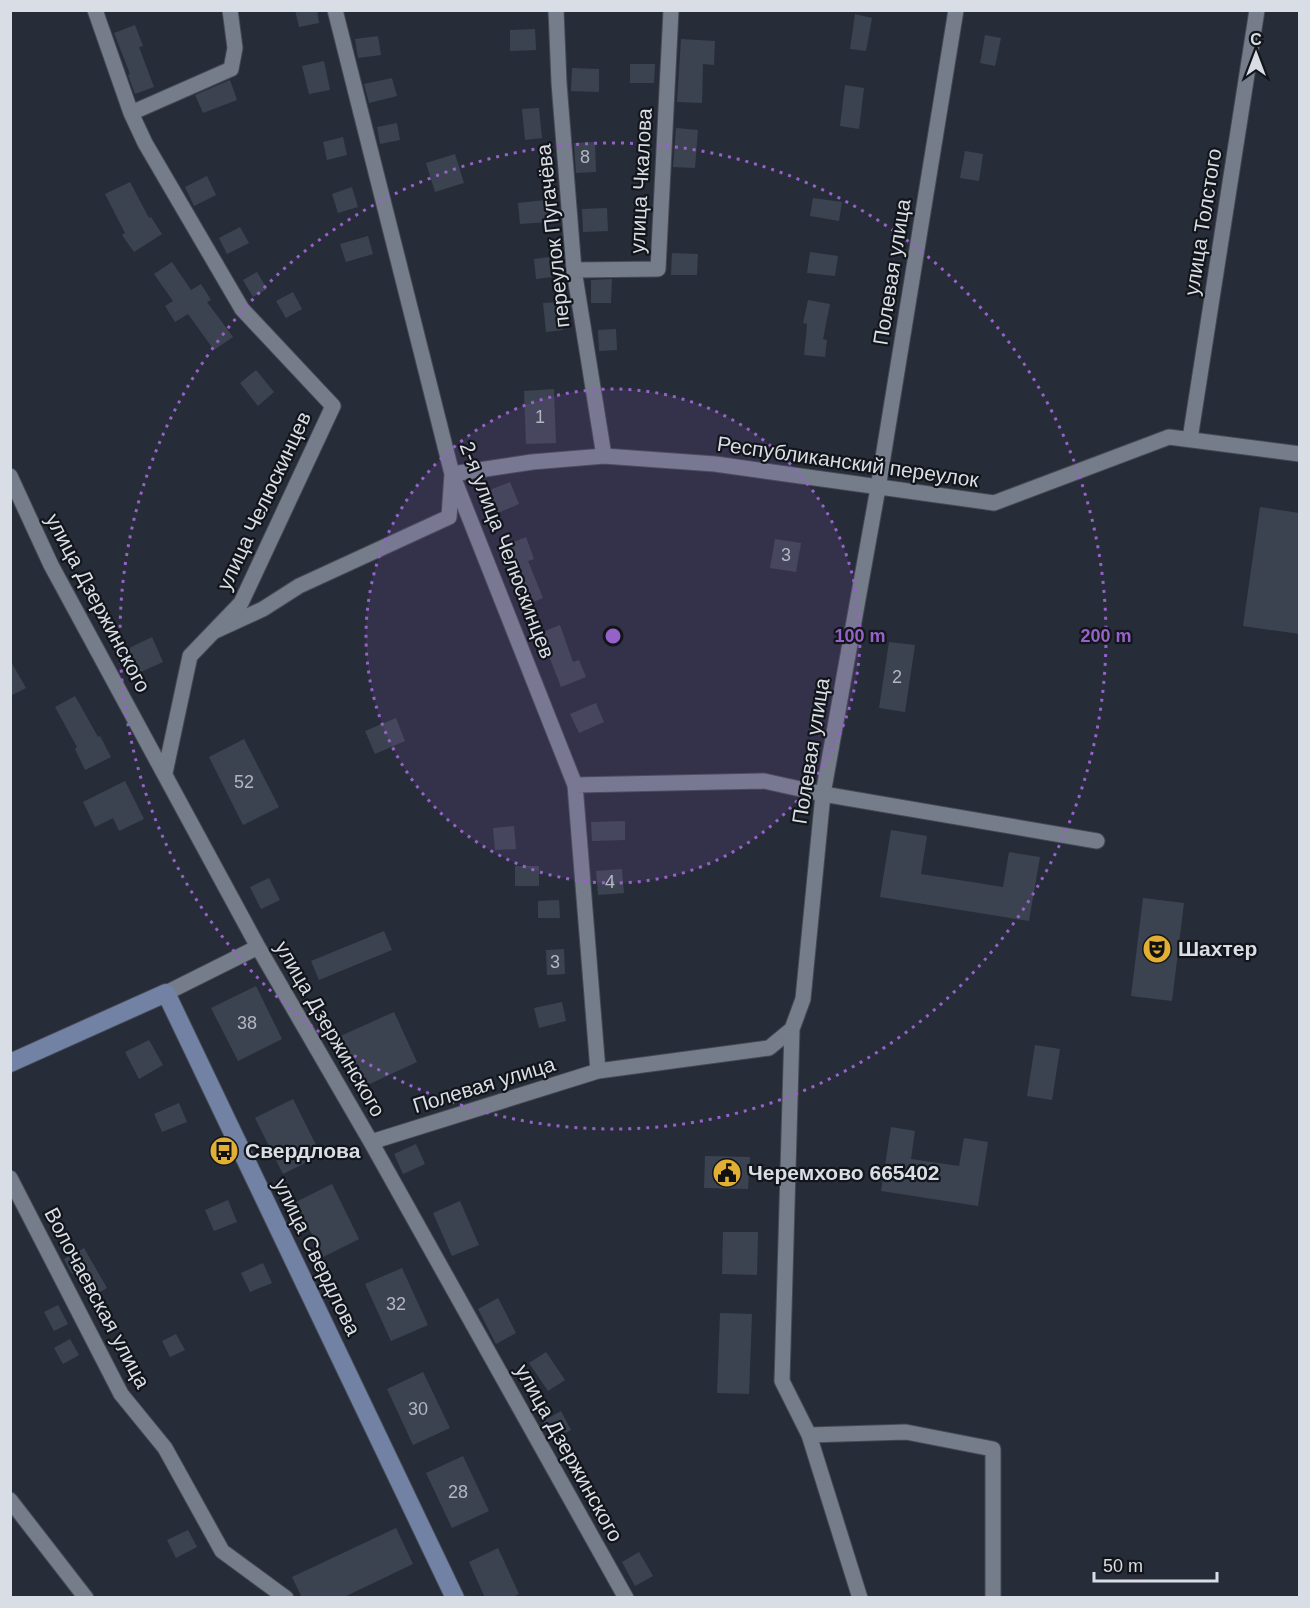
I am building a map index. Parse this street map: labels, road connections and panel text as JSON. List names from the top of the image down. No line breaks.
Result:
{"streets":{"street":["улица Чкалова","улица Толстого","переулок Пугачёва","Полевая улица","Республиканский переулок","улица Челюскинцев","2-я улица Челюскинцев","улица Дзержинского","улица Свердлова","Волочаевская улица"]},"crossings":[["улица Чкалова","переулок Пугачёва"],["улица Толстого","Республиканский переулок"],["переулок Пугачёва","Республиканский переулок"],["Полевая улица","Республиканский переулок"],["Полевая улица","2-я улица Челюскинцев"],["Полевая улица","улица Дзержинского"],["Республиканский переулок","2-я улица Челюскинцев"],["улица Челюскинцев","улица Дзержинского"]],"places":{"theatre":["Шахтер"],"bus stop":["Свердлова"],"public building":["Черемхово 665402"]},"house_numbers":["8","1","3","2","52","4","3","38","32","30","28"],"scale_bar":"50 m","north":"top","rings":["100 m","200 m"]}
